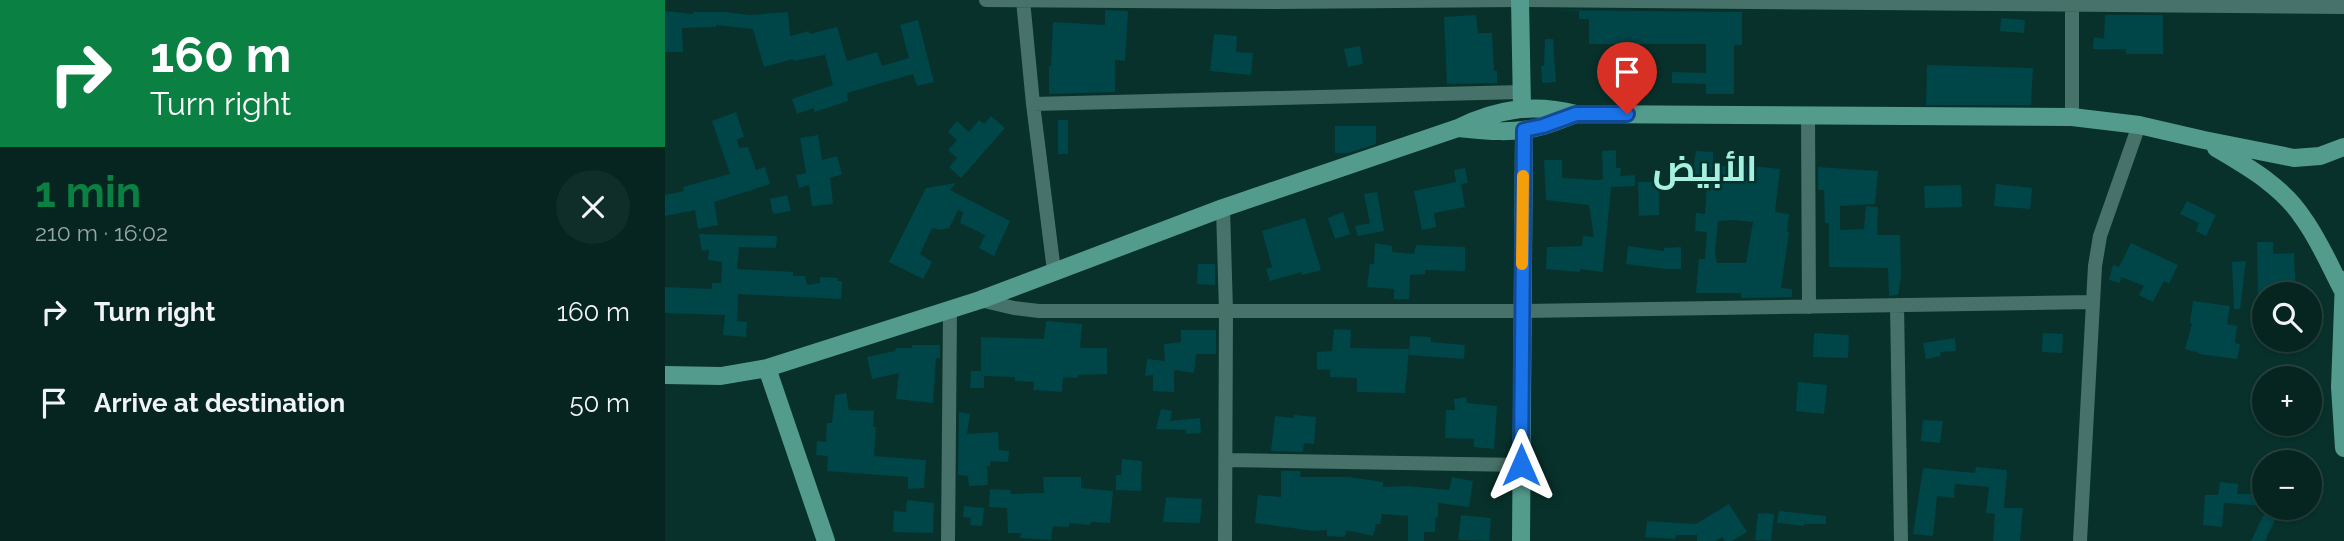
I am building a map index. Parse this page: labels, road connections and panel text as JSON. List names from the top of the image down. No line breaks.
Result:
{"districts":["الأبيض"],"page":{"turn":["160 m","Turn right"],"heading":["1 min","210 m · 16:02"],"list":[{"name":"Turn right","value":"160 m"},{"name":"Arrive at destination","value":"50 m"}],"map_buttons":["+","−"]}}
